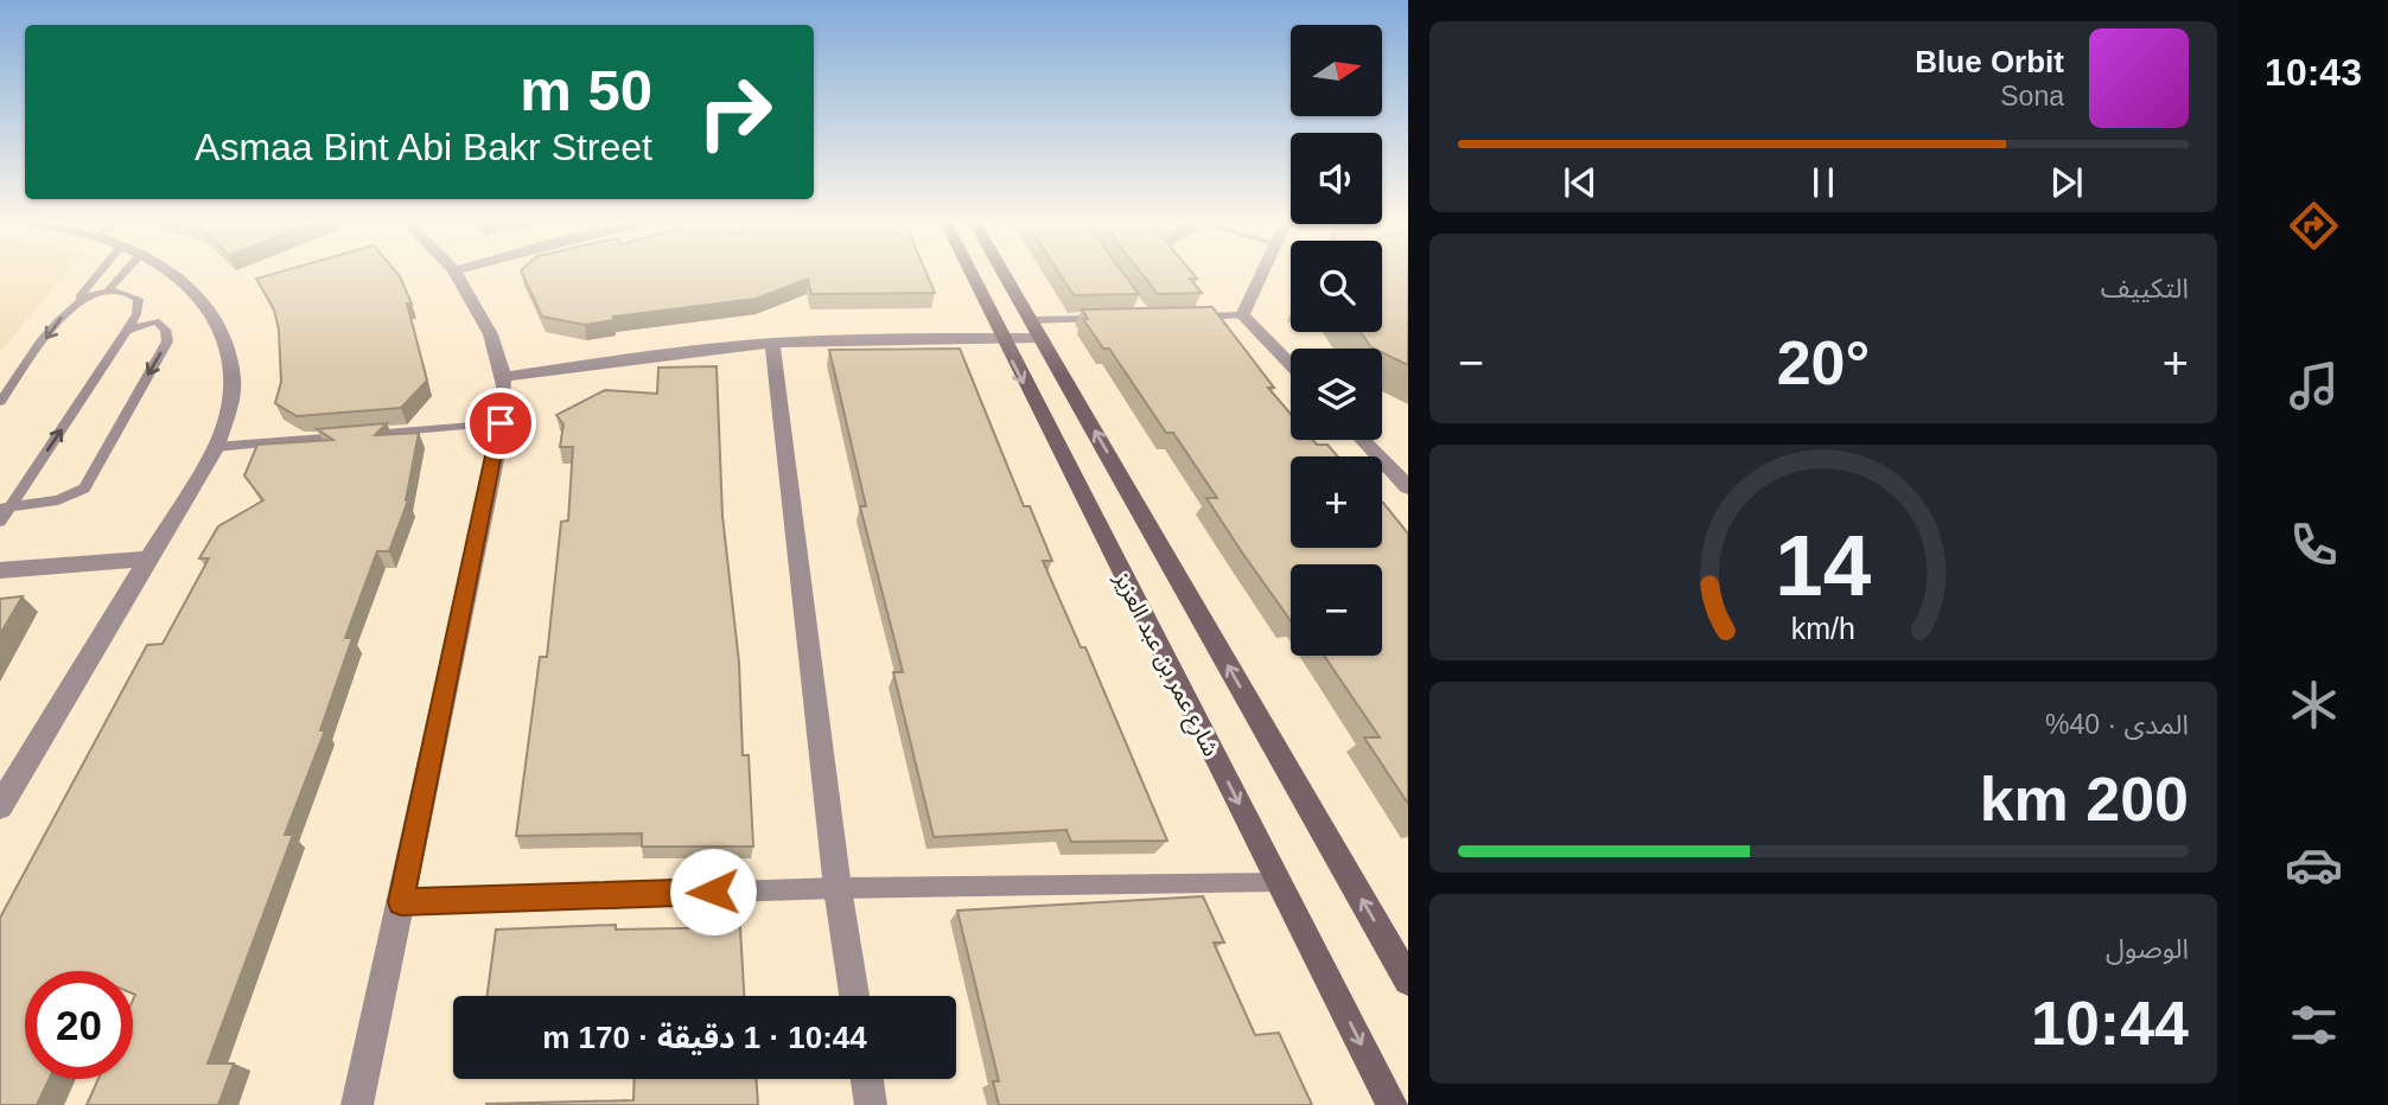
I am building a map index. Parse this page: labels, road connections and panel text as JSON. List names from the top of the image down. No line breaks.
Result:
{"streets":{"street":["شارع عمر بن عبد العزيز"]},"north":"right","page":{"tabs":"10:43","map_buttons":["+","−"],"turn":["50 m","Asmaa Bint Abi Bakr Street"],"song":["Blue Orbit","Sona"],"tile":["التكييف",["المدى · 40%","200 km"],["الوصول","10:44"]],"heat":["−","20°","+"],"limit":"20","trip":"10:44 · 1 دقيقة · 170 m","gauge":["14","km/h"]}}
